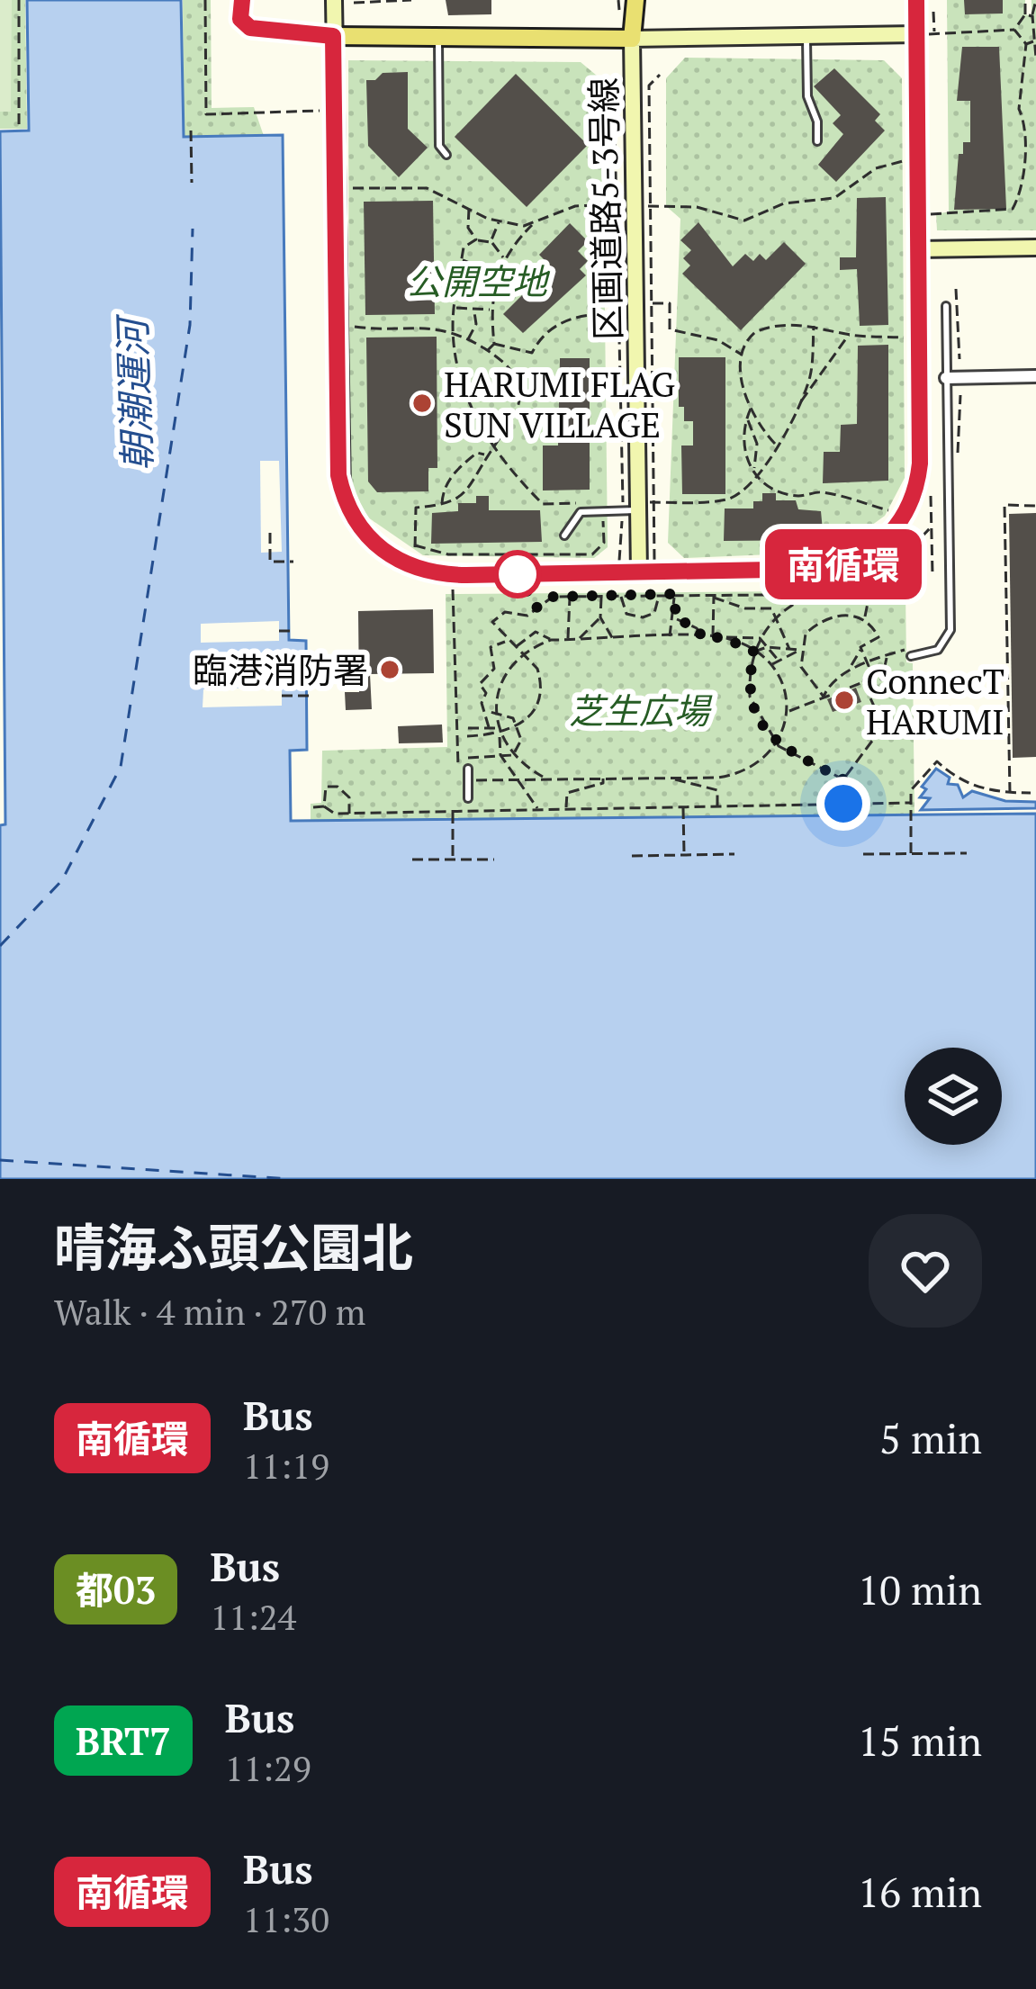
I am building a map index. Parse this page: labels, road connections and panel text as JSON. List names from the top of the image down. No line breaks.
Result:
{"streets":{"street":["区画道路5-3号線"]},"water":["朝潮運河"],"parks":["公開空地","芝生広場"],"places":["HARUMI FLAG SUN VILLAGE","臨港消防署","ConnecT HARUMI"],"lines":["bus line 南循環"],"page":{"on_map":"南循環","heading":["晴海ふ頭公園北","Walk · 4 min · 270 m"],"list":[{"mark":"南循環","name":"Bus","note":"11:19","value":"5 min"},{"mark":"都03","name":"Bus","note":"11:24","value":"10 min"},{"mark":"BRT7","name":"Bus","note":"11:29","value":"15 min"},{"mark":"南循環","name":"Bus","note":"11:30","value":"16 min"}]}}
